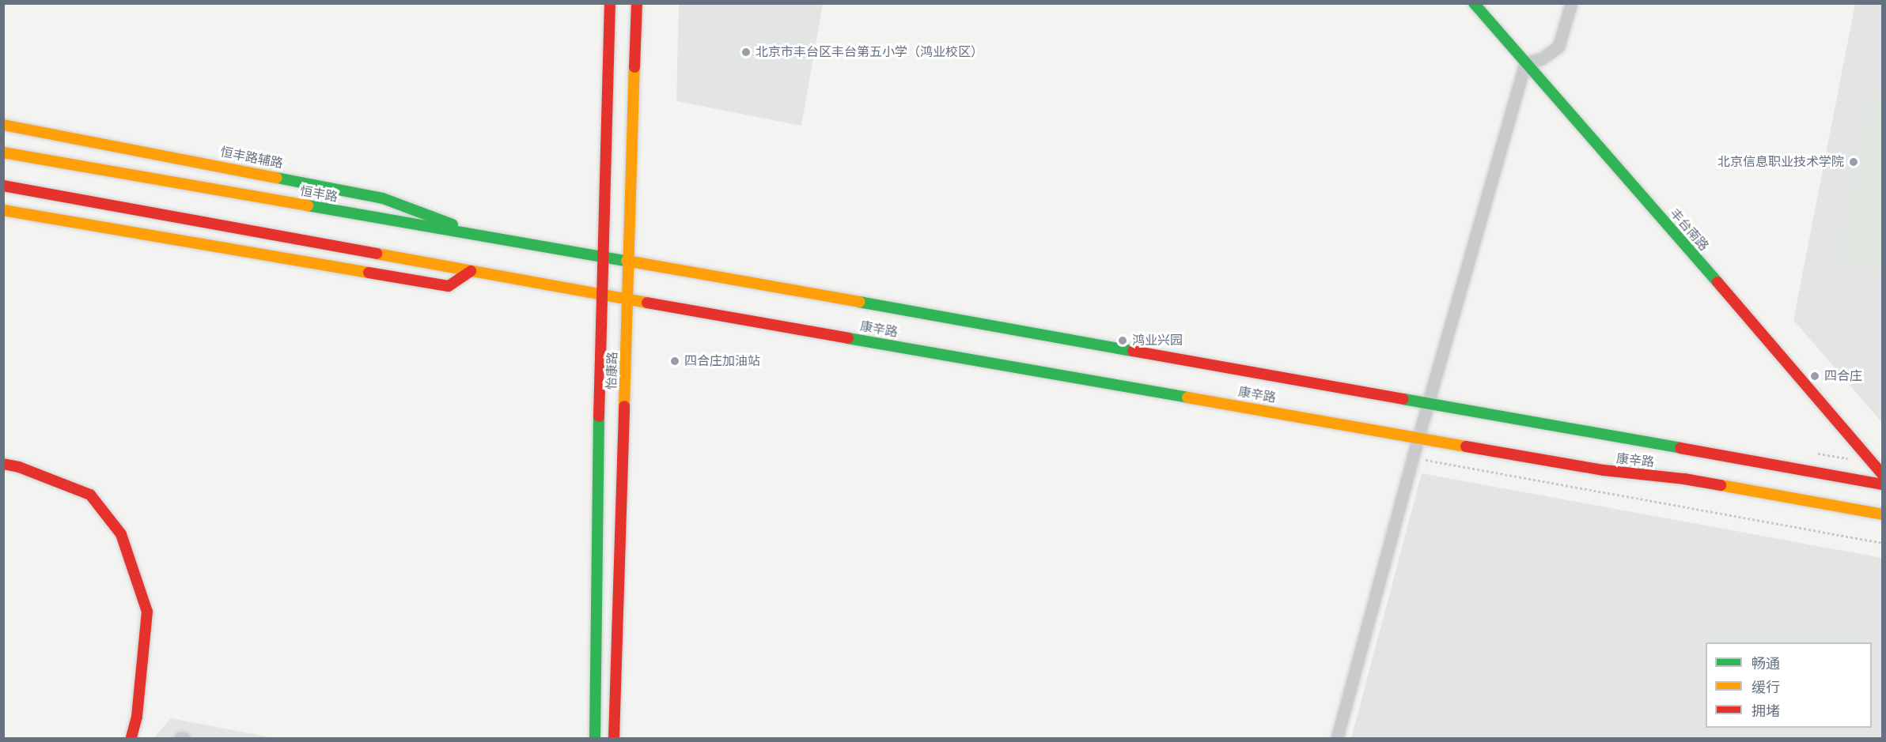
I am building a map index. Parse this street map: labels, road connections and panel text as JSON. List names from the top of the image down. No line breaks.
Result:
{"streets":{"main road":["恒丰路辅路","恒丰路","丰台南路","康辛路","怡康路"]},"crossings":[["恒丰路辅路","恒丰路"],["恒丰路","康辛路"],["恒丰路","怡康路"],["康辛路","怡康路"]],"places":["北京市丰台区丰台第五小学（鸿业校区）","北京信息职业技术学院","鸿业兴园","四合庄加油站","四合庄"],"legend":["畅通","缓行","拥堵"]}
